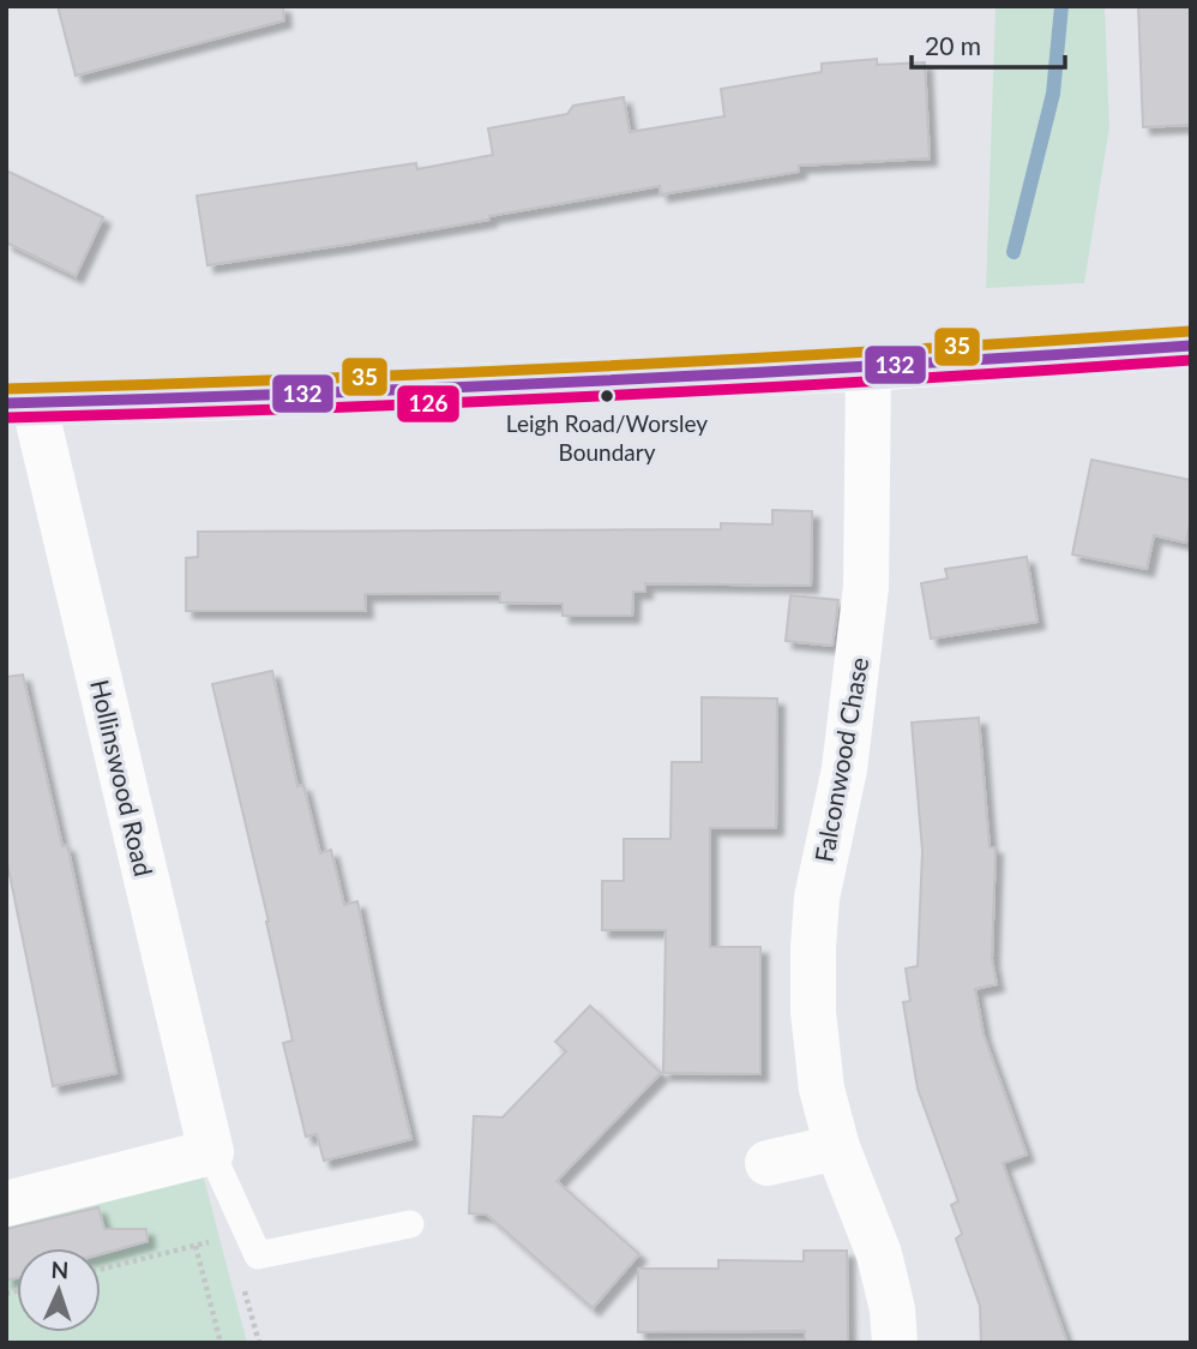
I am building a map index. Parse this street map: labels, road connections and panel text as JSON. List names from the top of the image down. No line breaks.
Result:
{"streets":{"street":["Falconwood Chase","Hollinswood Road"]},"places":["Leigh Road/Worsley Boundary"],"lines":["transit line 35","transit line 132","transit line 126"],"scale_bar":"20 m","north":"top"}
